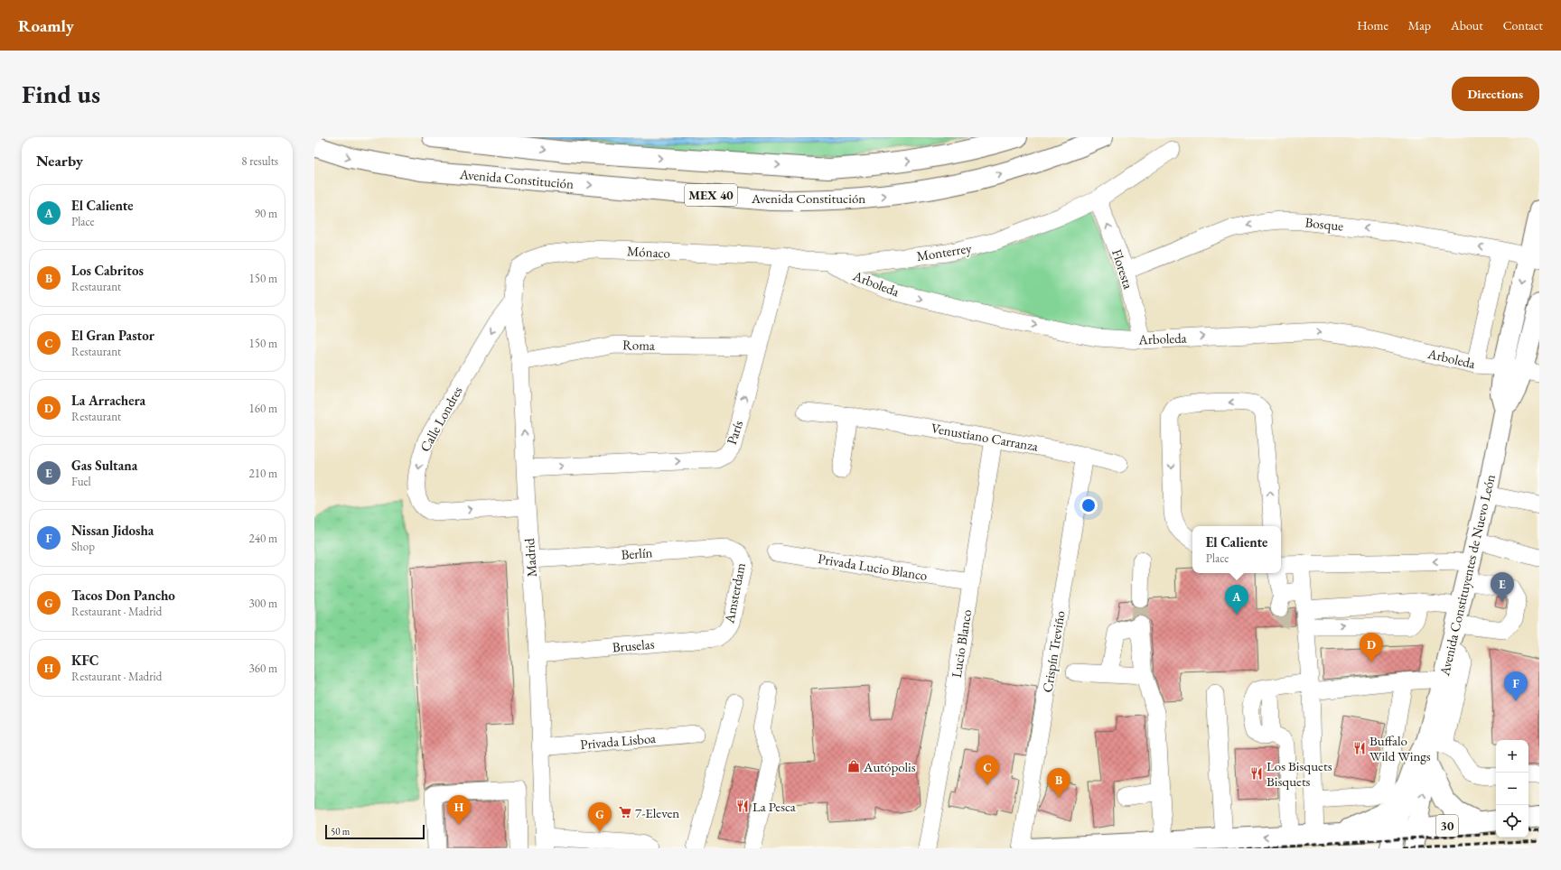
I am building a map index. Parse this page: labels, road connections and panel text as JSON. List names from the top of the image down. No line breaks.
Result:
{"streets":{"main road":["Avenida Constitución","MEX 40","Avenida Constituyentes de Nuevo León","30"],"street":["Bosque","Mónaco","Monterrey","Floresta","Arboleda","Roma","Calle Londres","París","Venustiano Carranza","Berlín","Madrid","Privada Lucio Blanco","Amsterdam","Lucio Blanco","Bruselas","Crispín Treviño","Privada Lisboa"]},"crossings":[["Bosque","Floresta"],["Bosque","Avenida Constituyentes de Nuevo León"],["Mónaco","Monterrey"],["Mónaco","París"],["Mónaco","Madrid"],["Monterrey","Floresta"],["Monterrey","Arboleda"],["Monterrey","París"],["Floresta","Arboleda"],["Arboleda","Avenida Constituyentes de Nuevo León"],["Roma","París"],["Roma","Madrid"],["Calle Londres","Madrid"],["París","Madrid"],["Venustiano Carranza","Lucio Blanco"],["Venustiano Carranza","Crispín Treviño"],["Berlín","Madrid"],["Berlín","Amsterdam"],["Madrid","Bruselas"],["Madrid","Privada Lisboa"],["Privada Lucio Blanco","Lucio Blanco"],["Avenida Constituyentes de Nuevo León","30"],["Amsterdam","Bruselas"]],"one_way":["Bosque","Floresta","Arboleda","París"],"places":{"restaurant":["Buffalo Wild Wings","Los Bisquets Bisquets","La Pesca"],"shop":["Autópolis"],"supermarket":["7-Eleven"]},"scale_bar":"50 m","page":{"header":"Roamly","nav":["Home","Map","About","Contact"],"buttons":"Directions","title":"Find us","heading":["Nearby","8 results"],"list":[{"mark":"A","name":"El Caliente","note":"Place","value":"90 m"},{"mark":"B","name":"Los Cabritos","note":"Restaurant","value":"150 m"},{"mark":"C","name":"El Gran Pastor","note":"Restaurant","value":"150 m"},{"mark":"D","name":"La Arrachera","note":"Restaurant","value":"160 m"},{"mark":"E","name":"Gas Sultana","note":"Fuel","value":"210 m"},{"mark":"F","name":"Nissan Jidosha","note":"Shop","value":"240 m"},{"mark":"G","name":"Tacos Don Pancho","note":"Restaurant · Madrid","value":"300 m"},{"mark":"H","name":"KFC","note":"Restaurant · Madrid","value":"360 m"}],"popup":["El Caliente","Place"],"pins":["E","A","D","F","C","B","H","G"],"map_buttons":["+","−"],"scale":"50 m"}}
